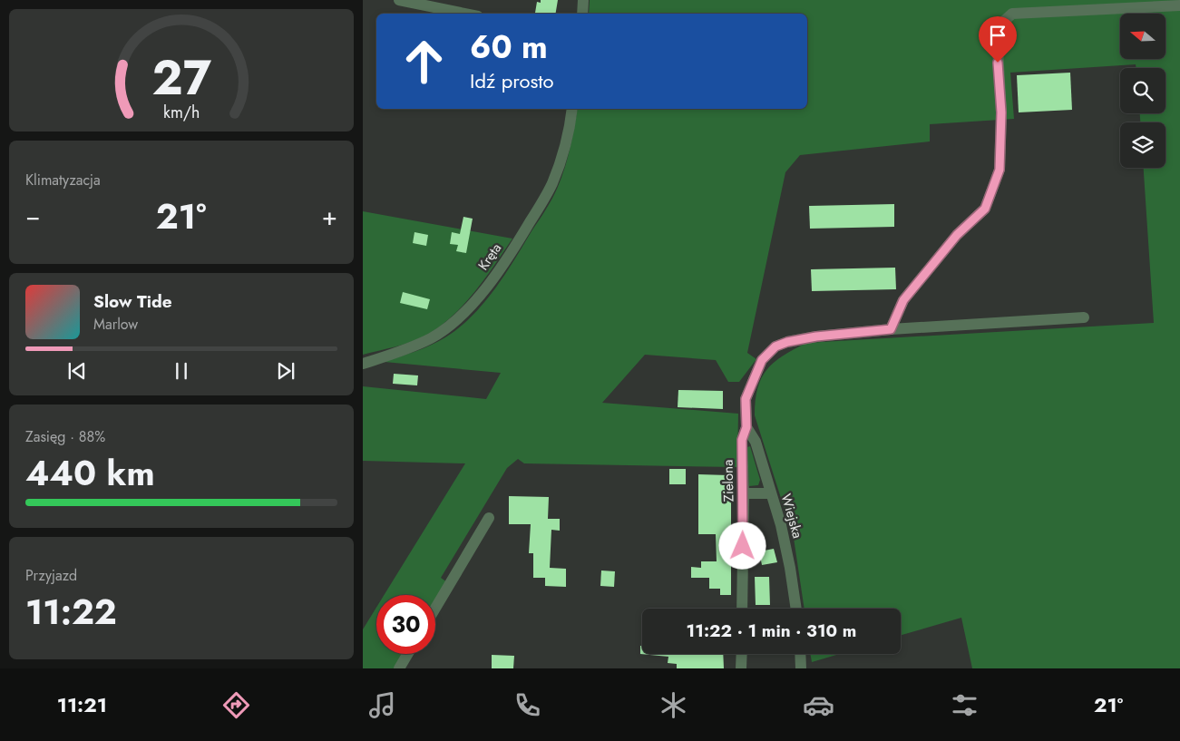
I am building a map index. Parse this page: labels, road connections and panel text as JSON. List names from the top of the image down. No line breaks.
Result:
{"streets":{"street":["Kręta","Zielona","Wiejska"]},"crossings":[["Zielona","Wiejska"]],"north":"left","page":{"turn":["60 m","Idź prosto"],"tile":["Klimatyzacja",["Zasięg · 88%","440 km"],["Przyjazd","11:22"]],"heat":["−","21°","+"],"song":["Slow Tide","Marlow"],"limit":"30","trip":"11:22 · 1 min · 310 m","tabs":["11:21","21°"],"gauge":["27","km/h"]}}
